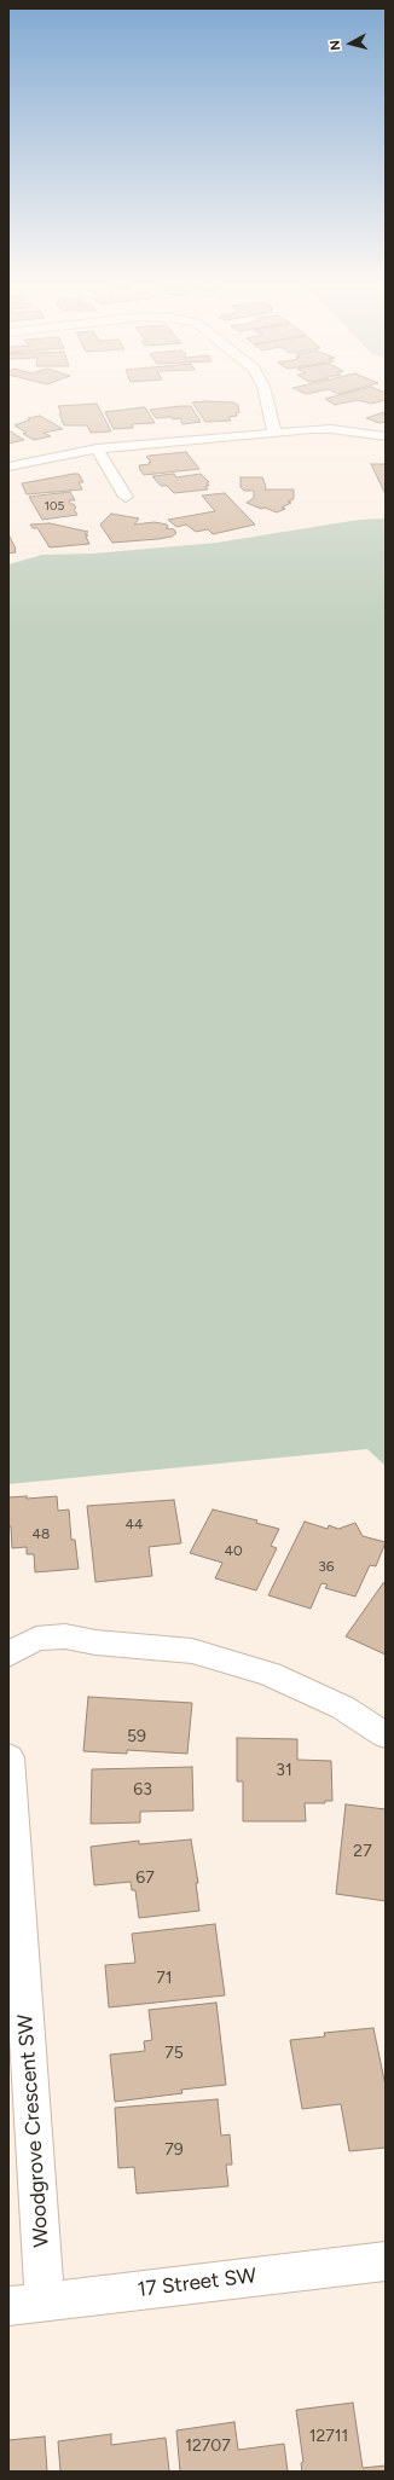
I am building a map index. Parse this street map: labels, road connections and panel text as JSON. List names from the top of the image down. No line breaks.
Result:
{"streets":{"street":["Woodgrove Crescent SW","17 Street SW"]},"crossings":[["Woodgrove Crescent SW","17 Street SW"]],"house_numbers":["105","44","48","40","36","59","31","63","27","67","71","75","79","12711","12707"],"north":"left"}
